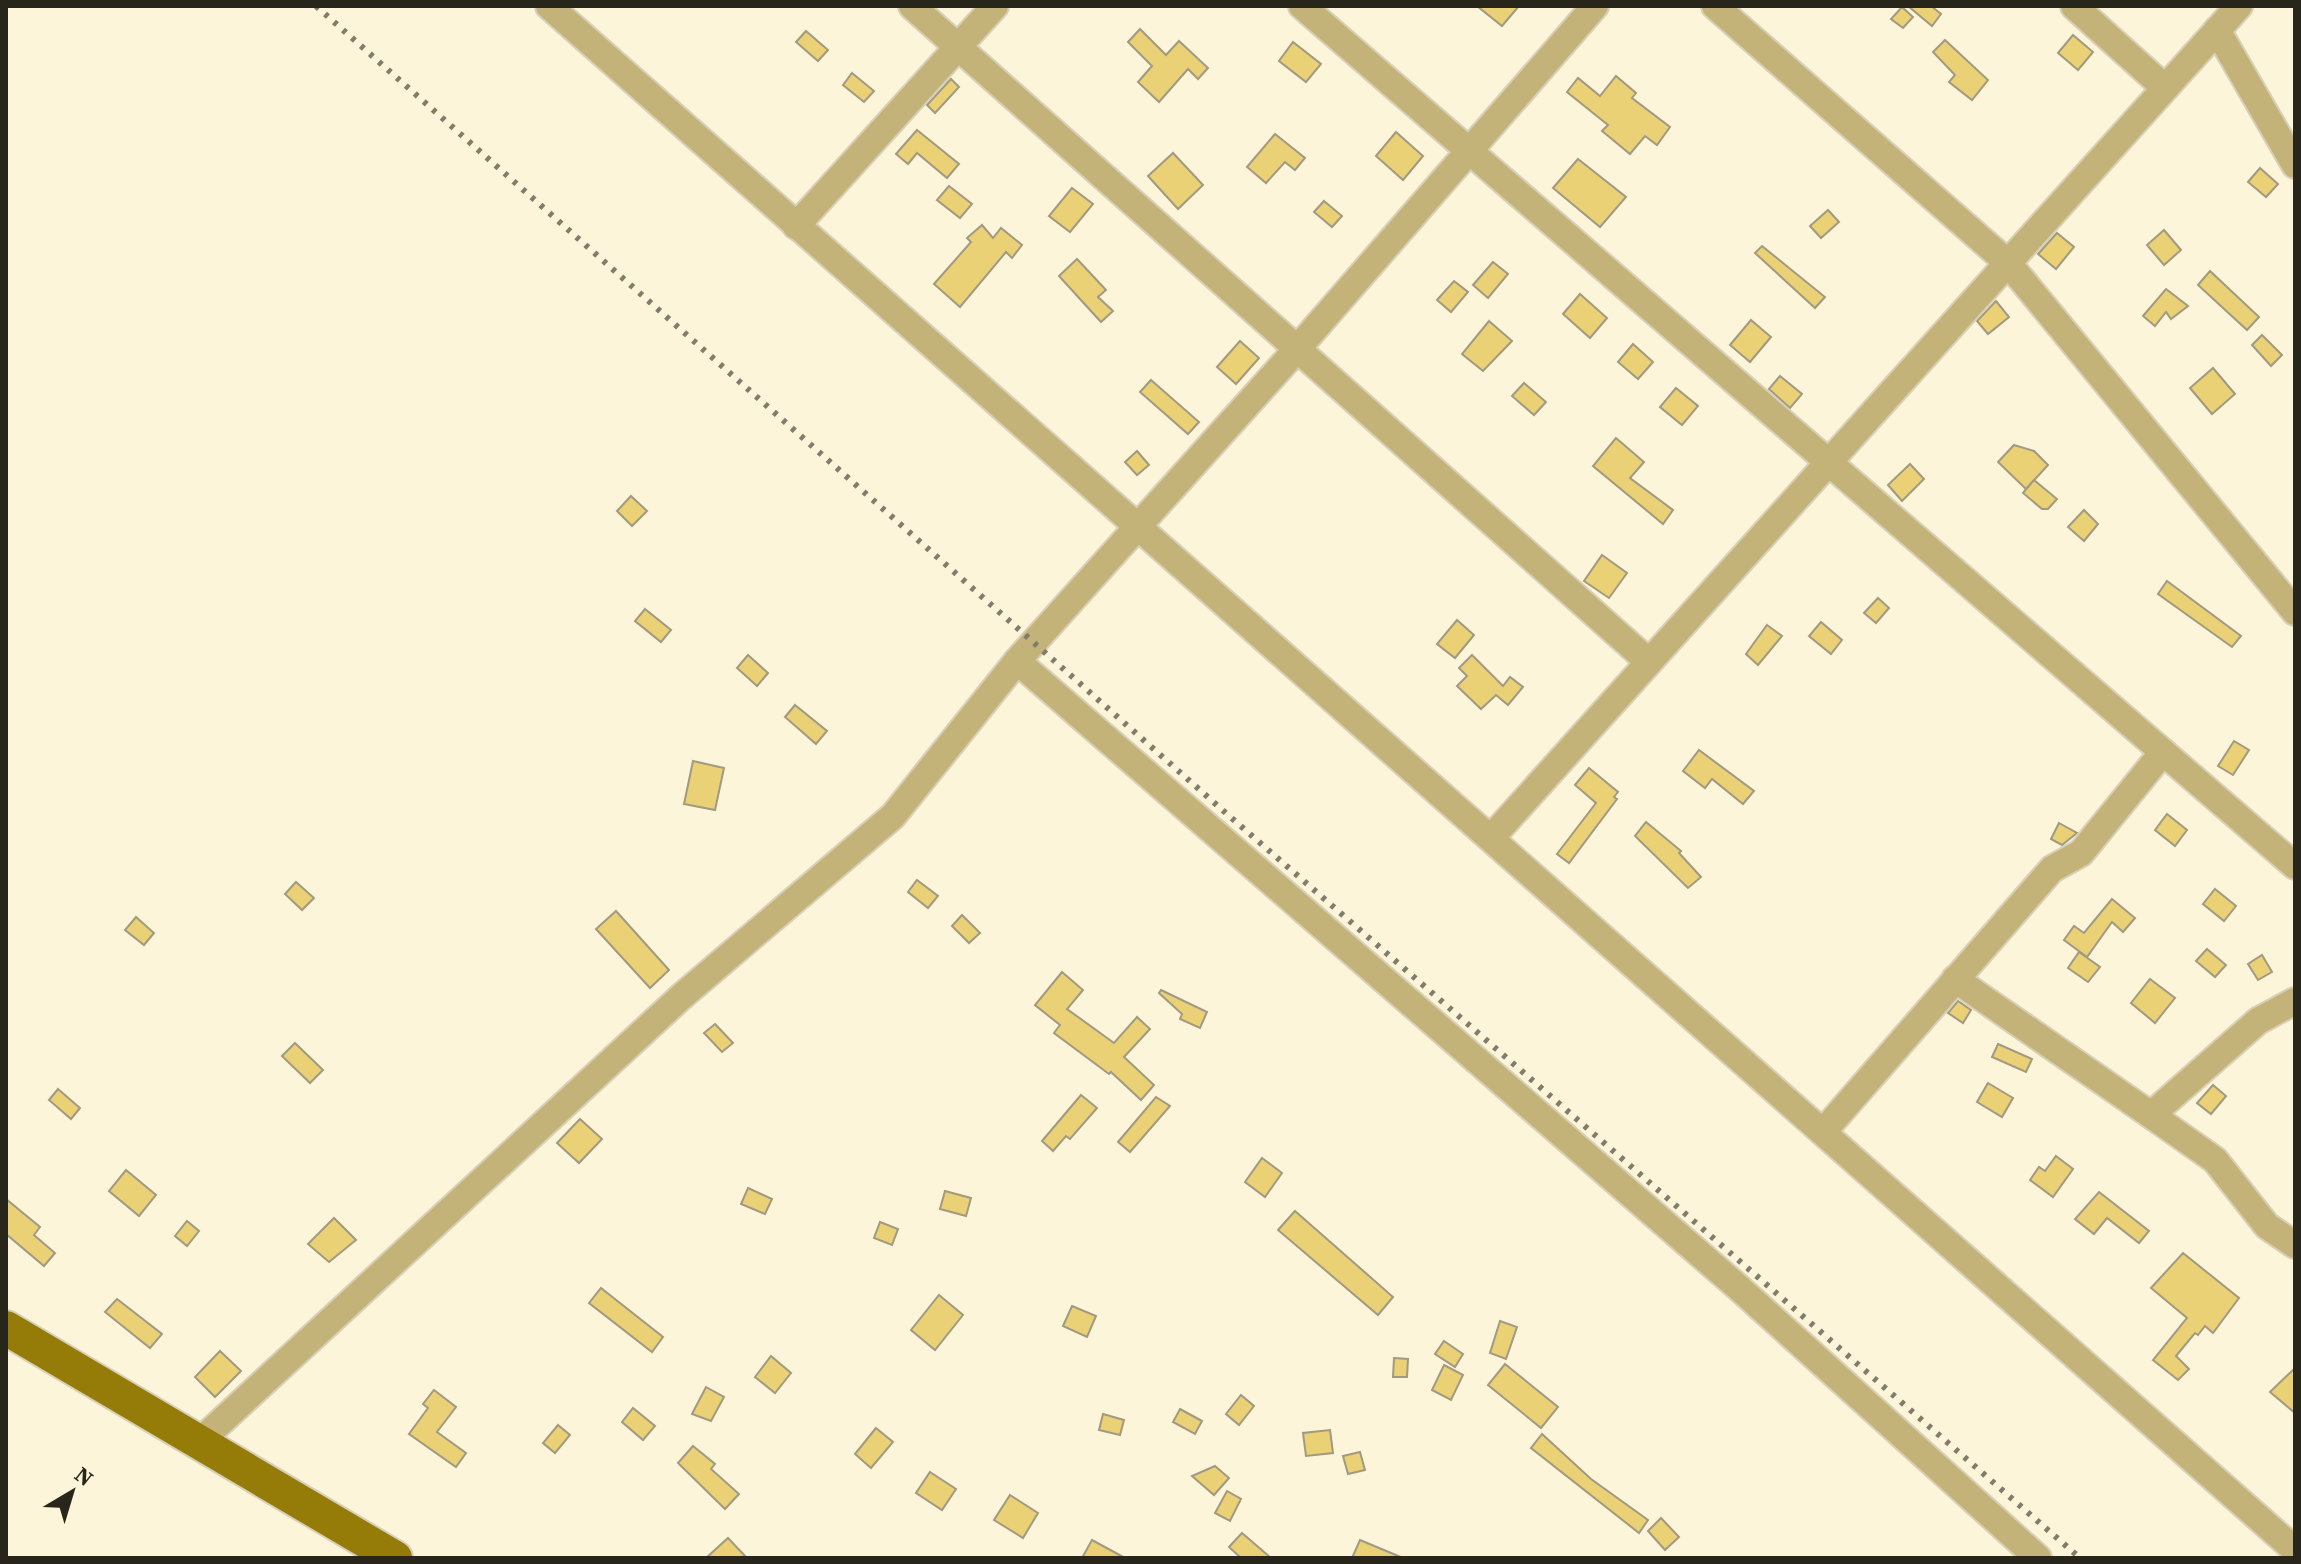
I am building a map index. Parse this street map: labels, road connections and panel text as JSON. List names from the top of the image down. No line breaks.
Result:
{"north":"top right"}
